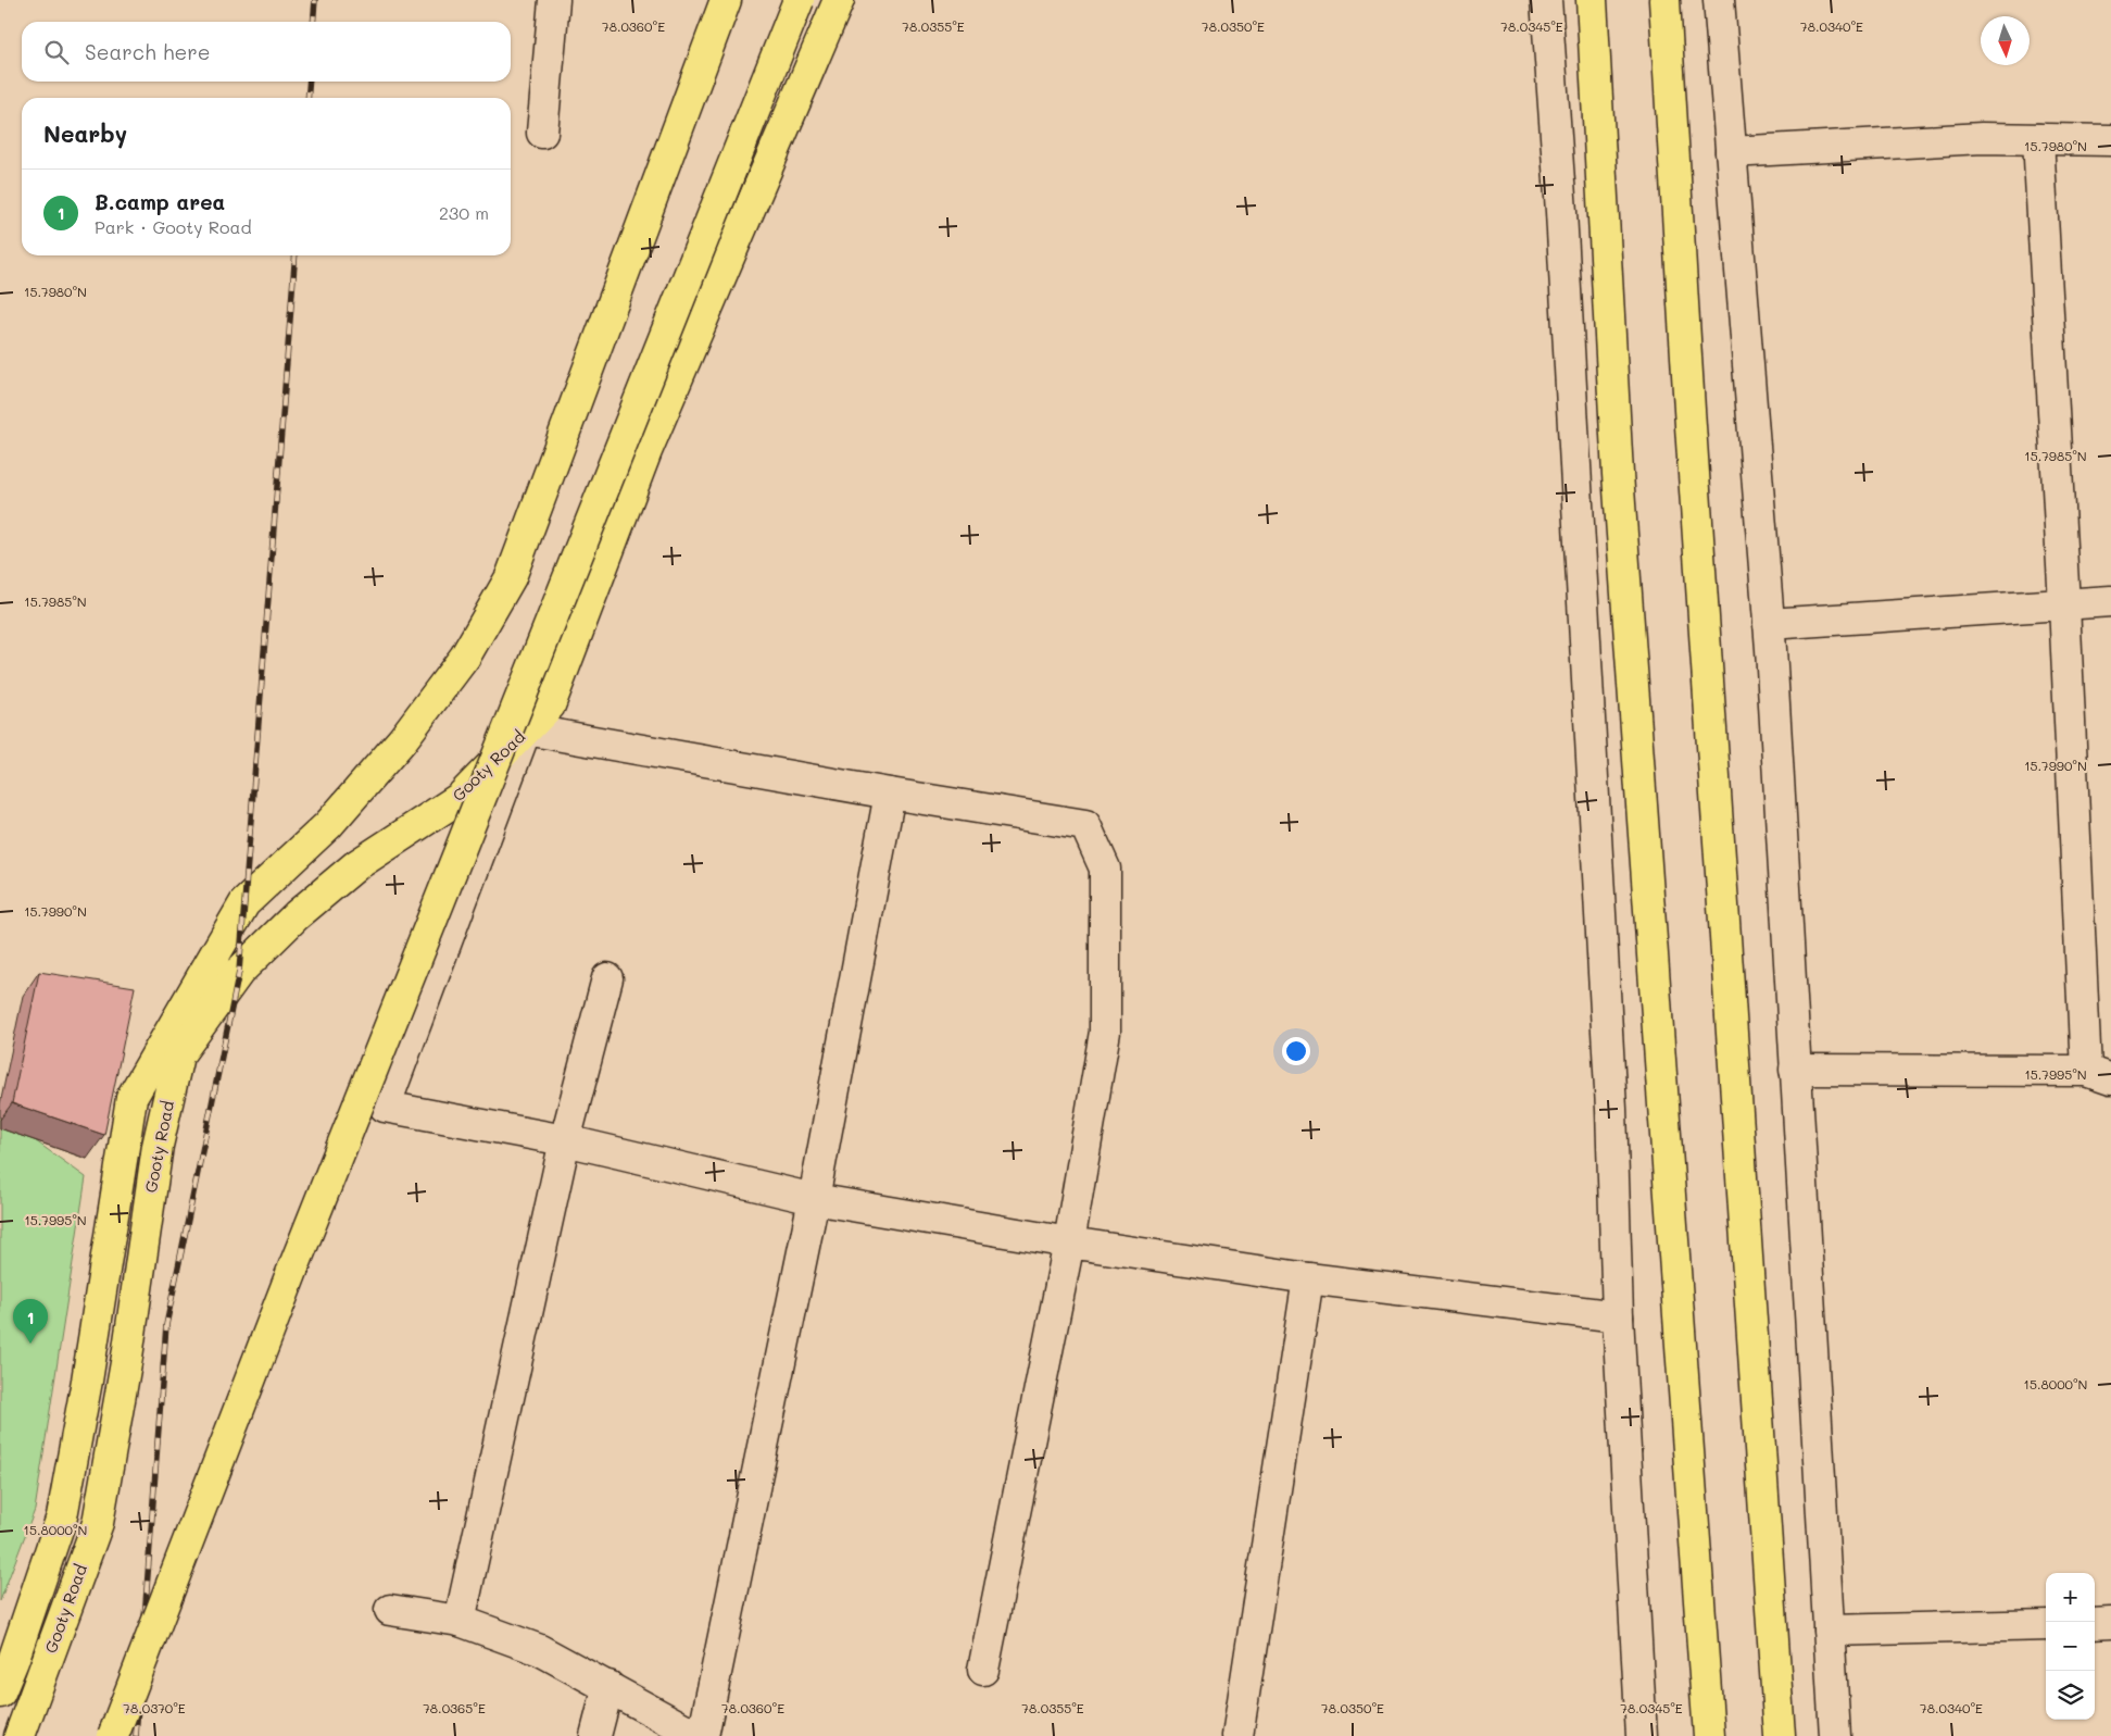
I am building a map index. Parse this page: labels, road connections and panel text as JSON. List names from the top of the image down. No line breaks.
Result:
{"streets":{"main road":["Gooty Road"]},"north":"bottom","page":{"search":"Search here","heading":"Nearby","list":[{"mark":"1","name":"B.camp area","note":"Park · Gooty Road","value":"230 m"}],"pins":"1","map_buttons":["+","−"]},"coordinates":["78.0360°E","78.0355°E","78.0350°E","78.0345°E","78.0340°E","15.7980°N","15.7985°N","15.7990°N","15.7995°N","15.8000°N","78.0370°E","78.0365°E"]}
